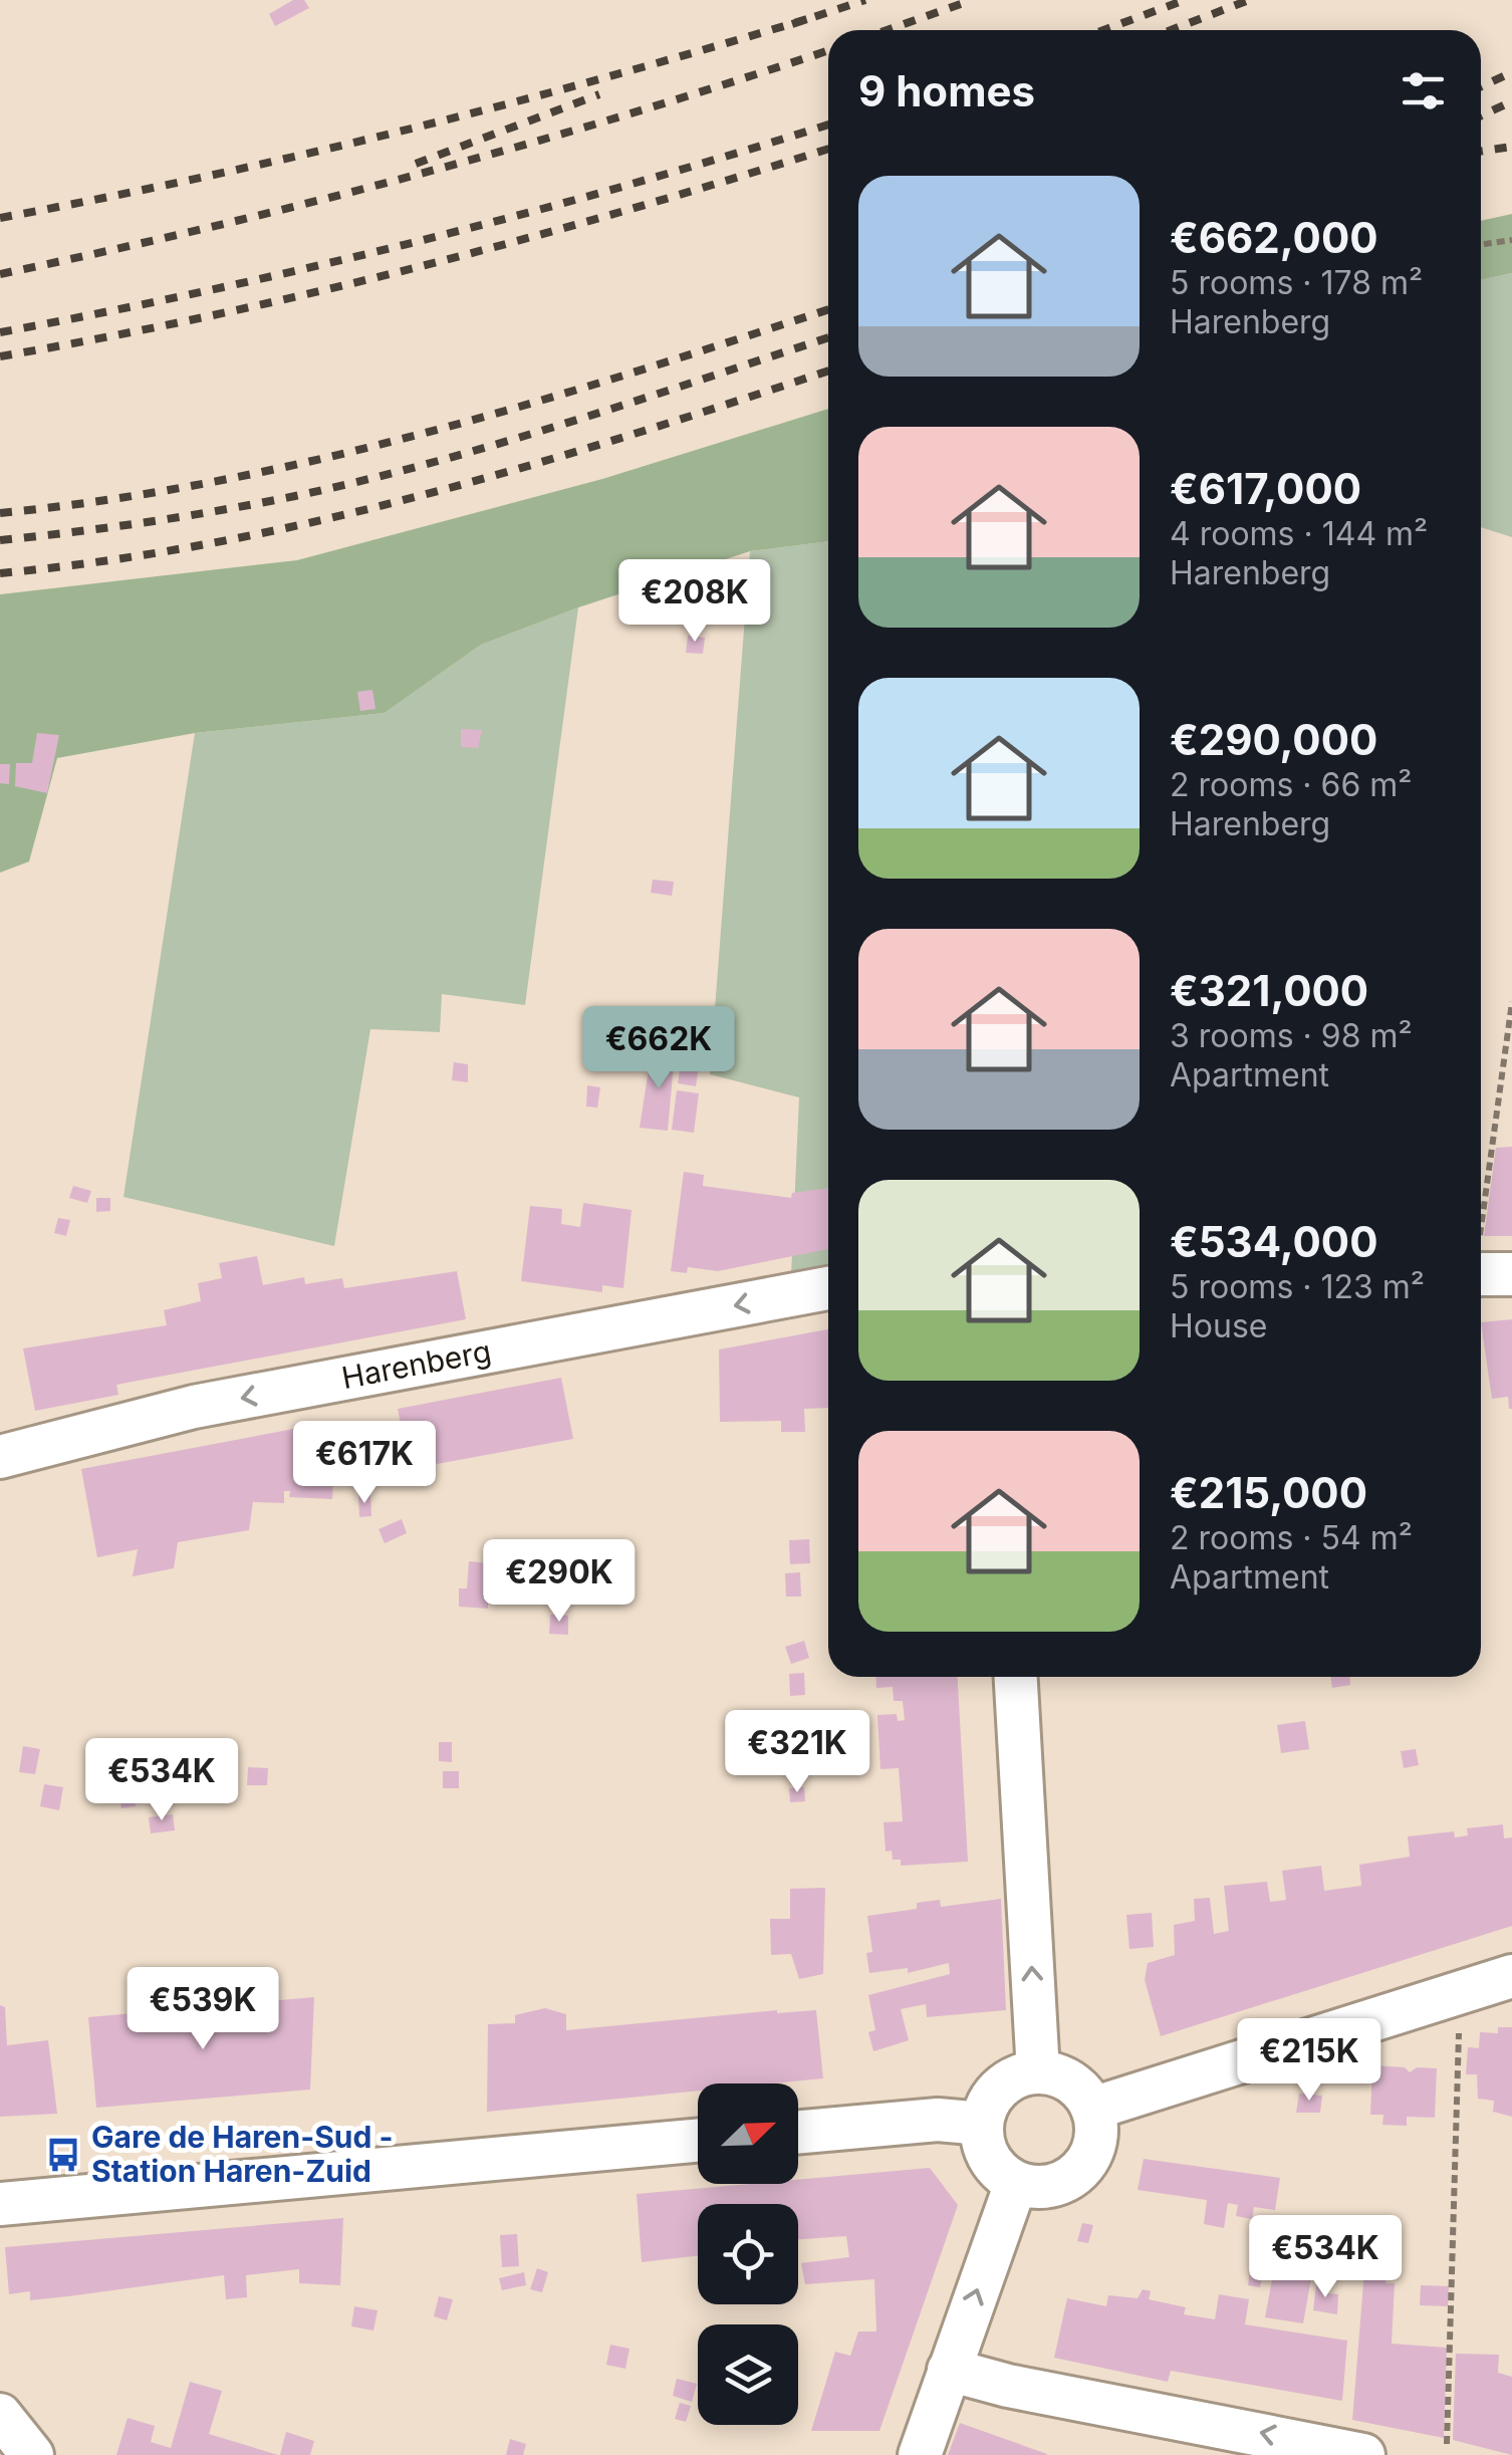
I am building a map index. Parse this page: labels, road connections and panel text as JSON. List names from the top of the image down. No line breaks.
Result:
{"streets":{"street":["Harenberg"]},"one_way":["Harenberg"],"places":{"bus stop":["Gare de Haren-Sud - Station Haren-Zuid"]},"north":"top right","page":{"heading":"9 homes","list":[{"name":"€662,000","note":"5 rooms · 178 m² · Harenberg"},{"name":"€617,000","note":"4 rooms · 144 m² · Harenberg"},{"name":"€290,000","note":"2 rooms · 66 m² · Harenberg"},{"name":"€321,000","note":"3 rooms · 98 m² · Apartment"},{"name":"€534,000","note":"5 rooms · 123 m² · House"},{"name":"€215,000","note":"2 rooms · 54 m² · Apartment"}],"price":["€208K","€662K","€617K","€290K","€321K","€534K","€539K","€215K","€534K"]}}
